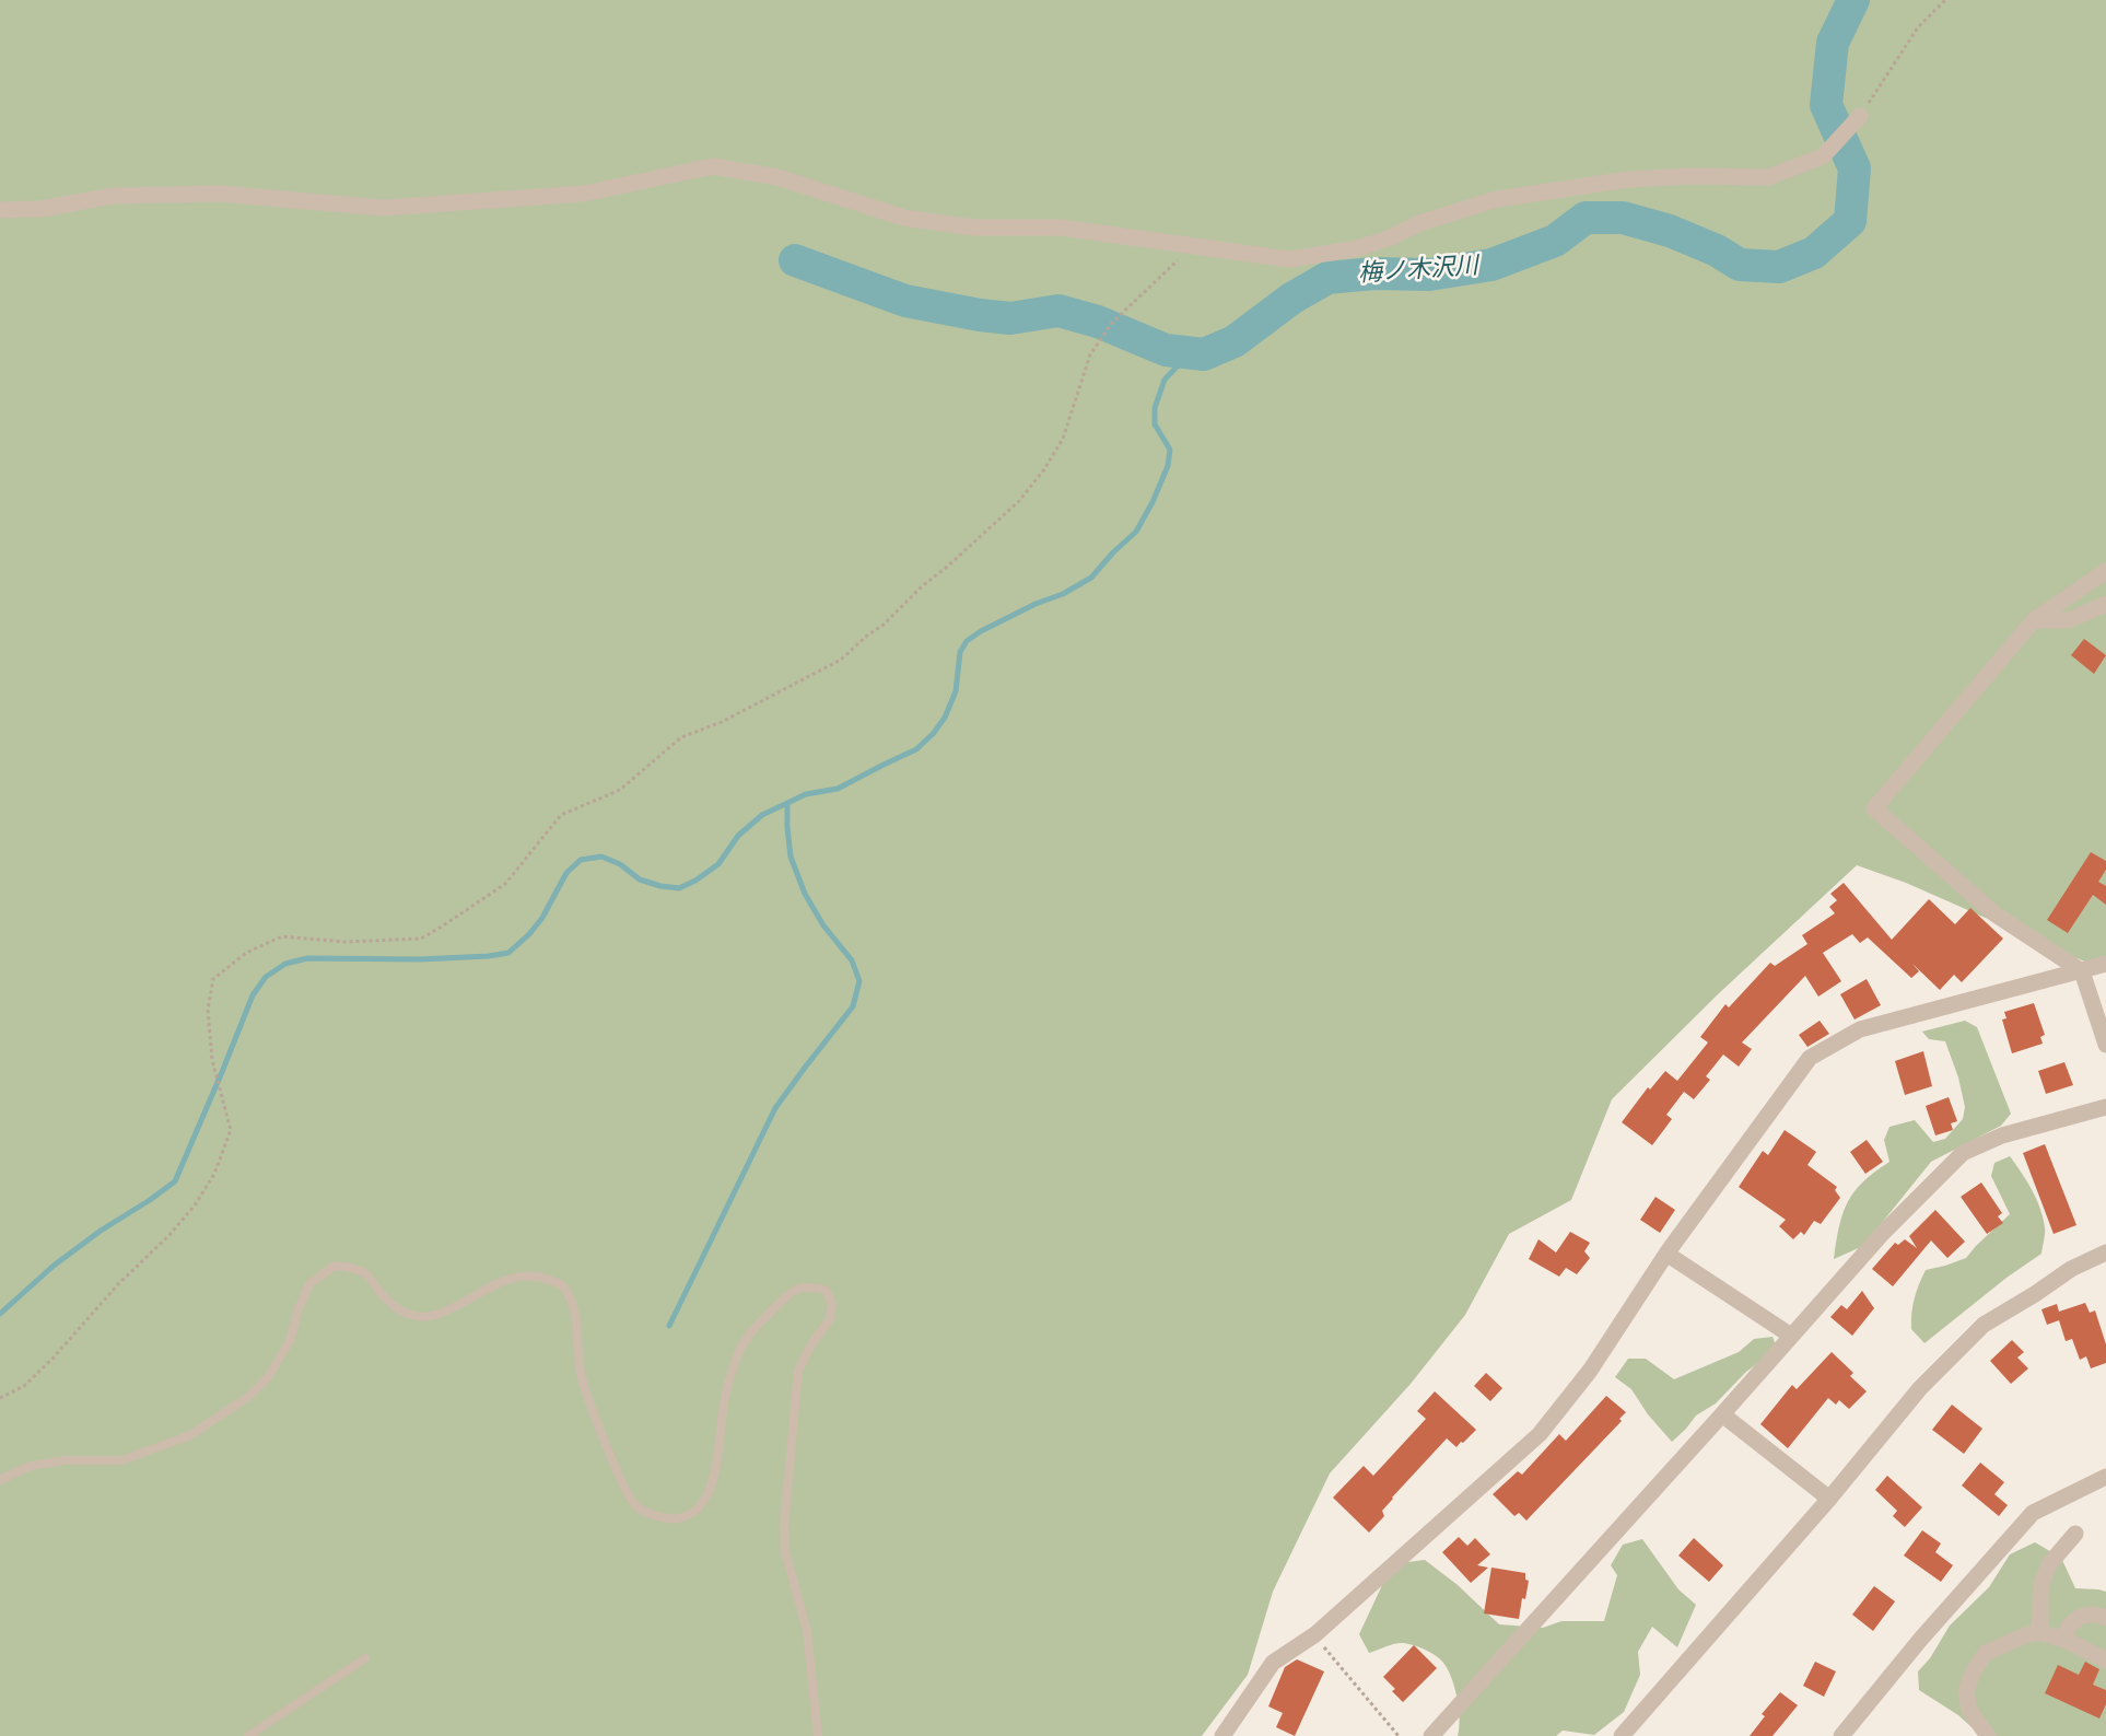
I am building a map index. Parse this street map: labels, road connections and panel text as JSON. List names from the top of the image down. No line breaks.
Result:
{"water":["梅ノ木沢川"]}
